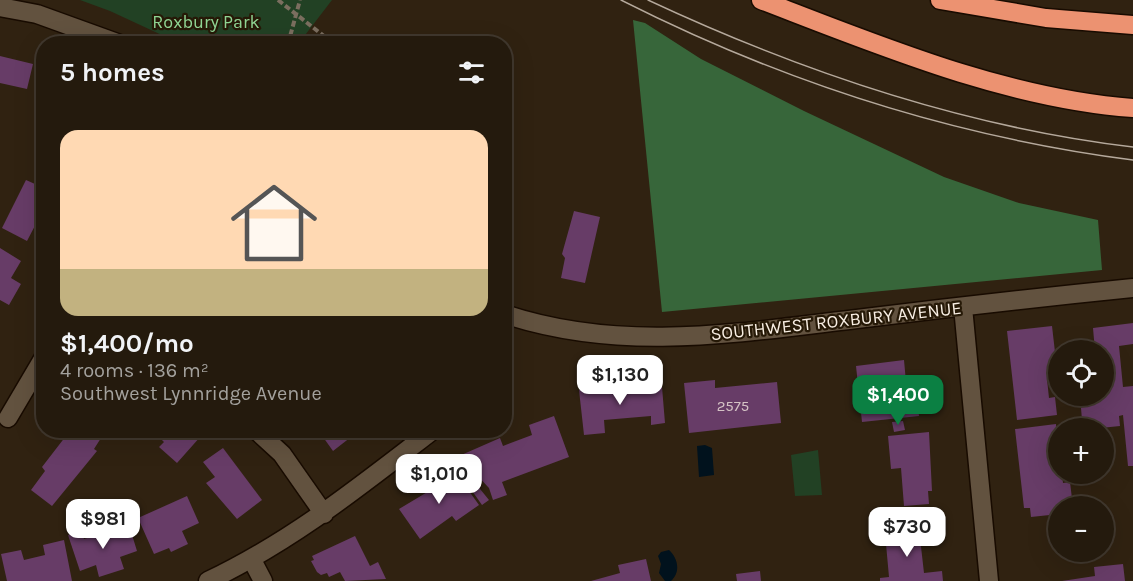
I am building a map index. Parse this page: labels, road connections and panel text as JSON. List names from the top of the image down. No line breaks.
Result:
{"streets":{"street":["SOUTHWEST ROXBURY AVENUE"]},"parks":["Roxbury Park"],"house_numbers":["2575"],"page":{"heading":"5 homes","list":[{"name":"$1,400/mo","note":"4 rooms · 136 m² · Southwest Lynnridge Avenue"}],"map_buttons":["+","−"],"price":["$1,130","$1,400","$1,010","$981","$730"]}}
